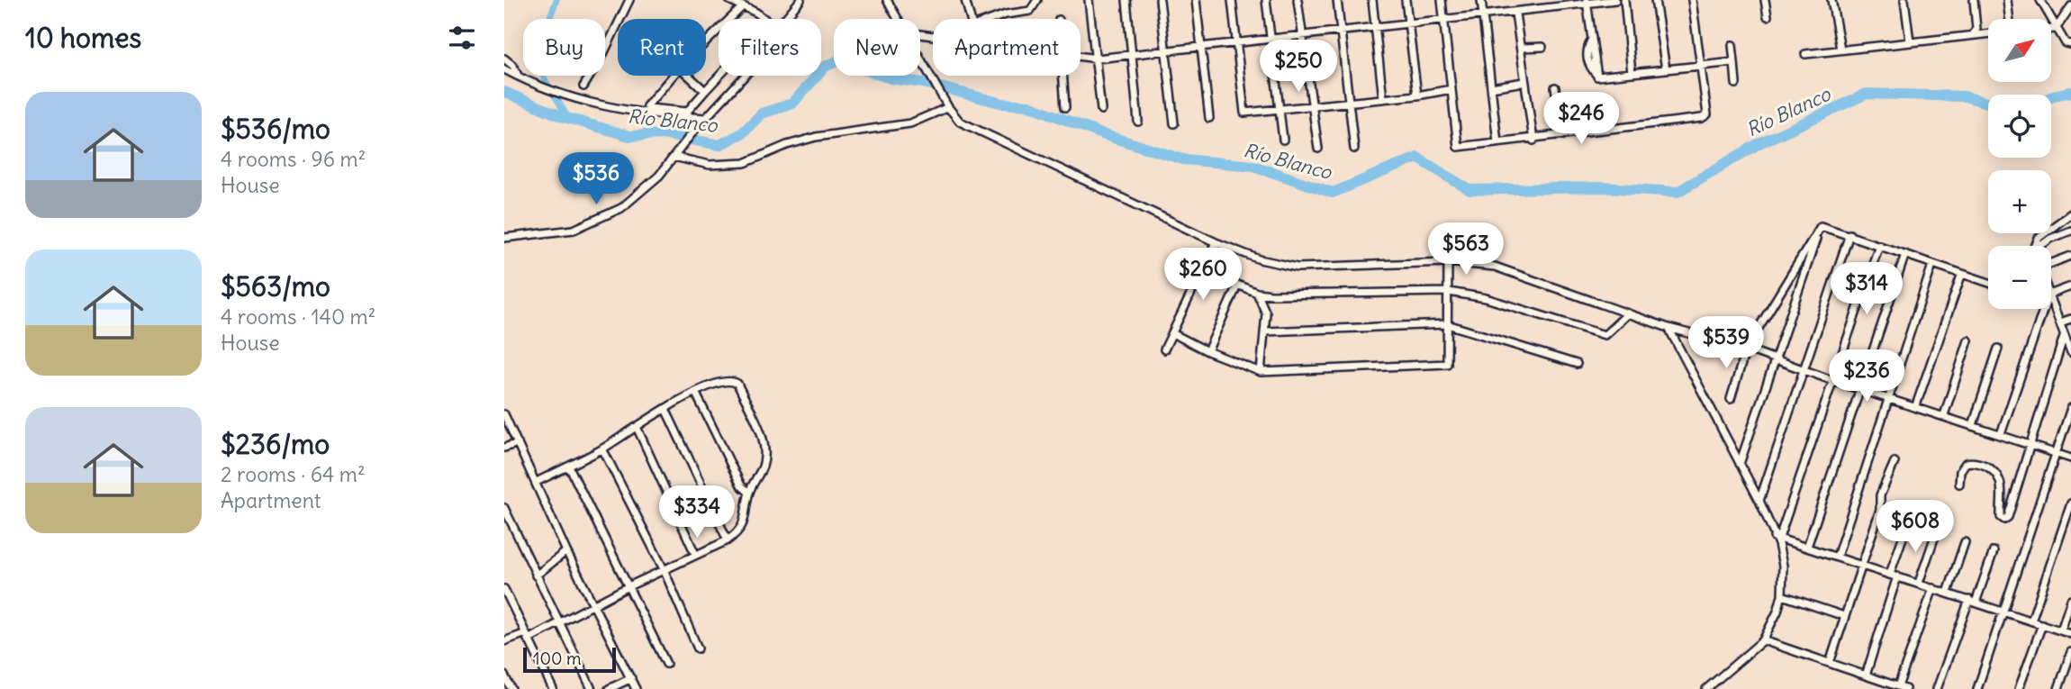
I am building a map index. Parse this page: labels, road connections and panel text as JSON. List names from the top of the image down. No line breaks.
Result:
{"water":["Río Blanco"],"scale_bar":"100 m","north":"top right","page":{"heading":"10 homes","map_buttons":["+","−"],"chip":["Buy","Rent","Filters","New","Apartment"],"price":["$250","$246","$536","$563","$260","$314","$539","$236","$334","$608"],"list":[{"name":"$536/mo","note":"4 rooms · 96 m² · House"},{"name":"$563/mo","note":"4 rooms · 140 m² · House"},{"name":"$236/mo","note":"2 rooms · 64 m² · Apartment"}],"scale":"100 m"}}
